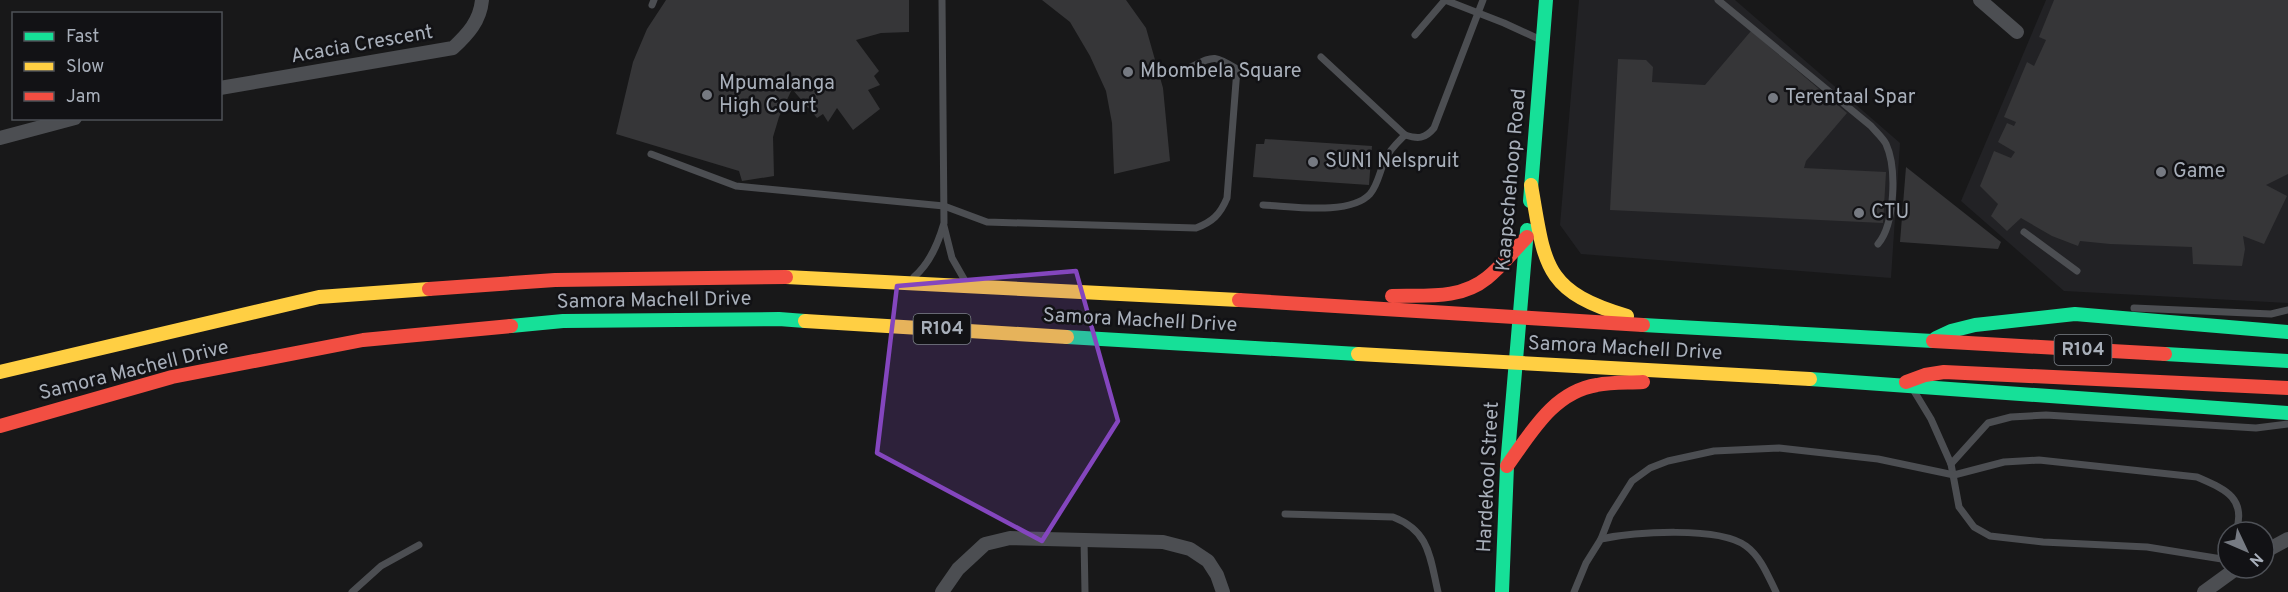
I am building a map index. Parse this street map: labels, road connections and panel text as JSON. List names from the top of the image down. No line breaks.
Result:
{"streets":{"main road":["Kaapschehoop Road","Samora Machell Drive","R104","Hardekool Street"],"street":["Acacia Crescent"]},"crossings":[["Kaapschehoop Road","Samora Machell Drive"],["Kaapschehoop Road","Hardekool Street"],["Samora Machell Drive","Hardekool Street"]],"places":["Mbombela Square","Mpumalanga High Court","Terentaal Spar","SUN1 Nelspruit","Game","CTU"],"legend":["Fast","Slow","Jam"],"north":"bottom right"}
